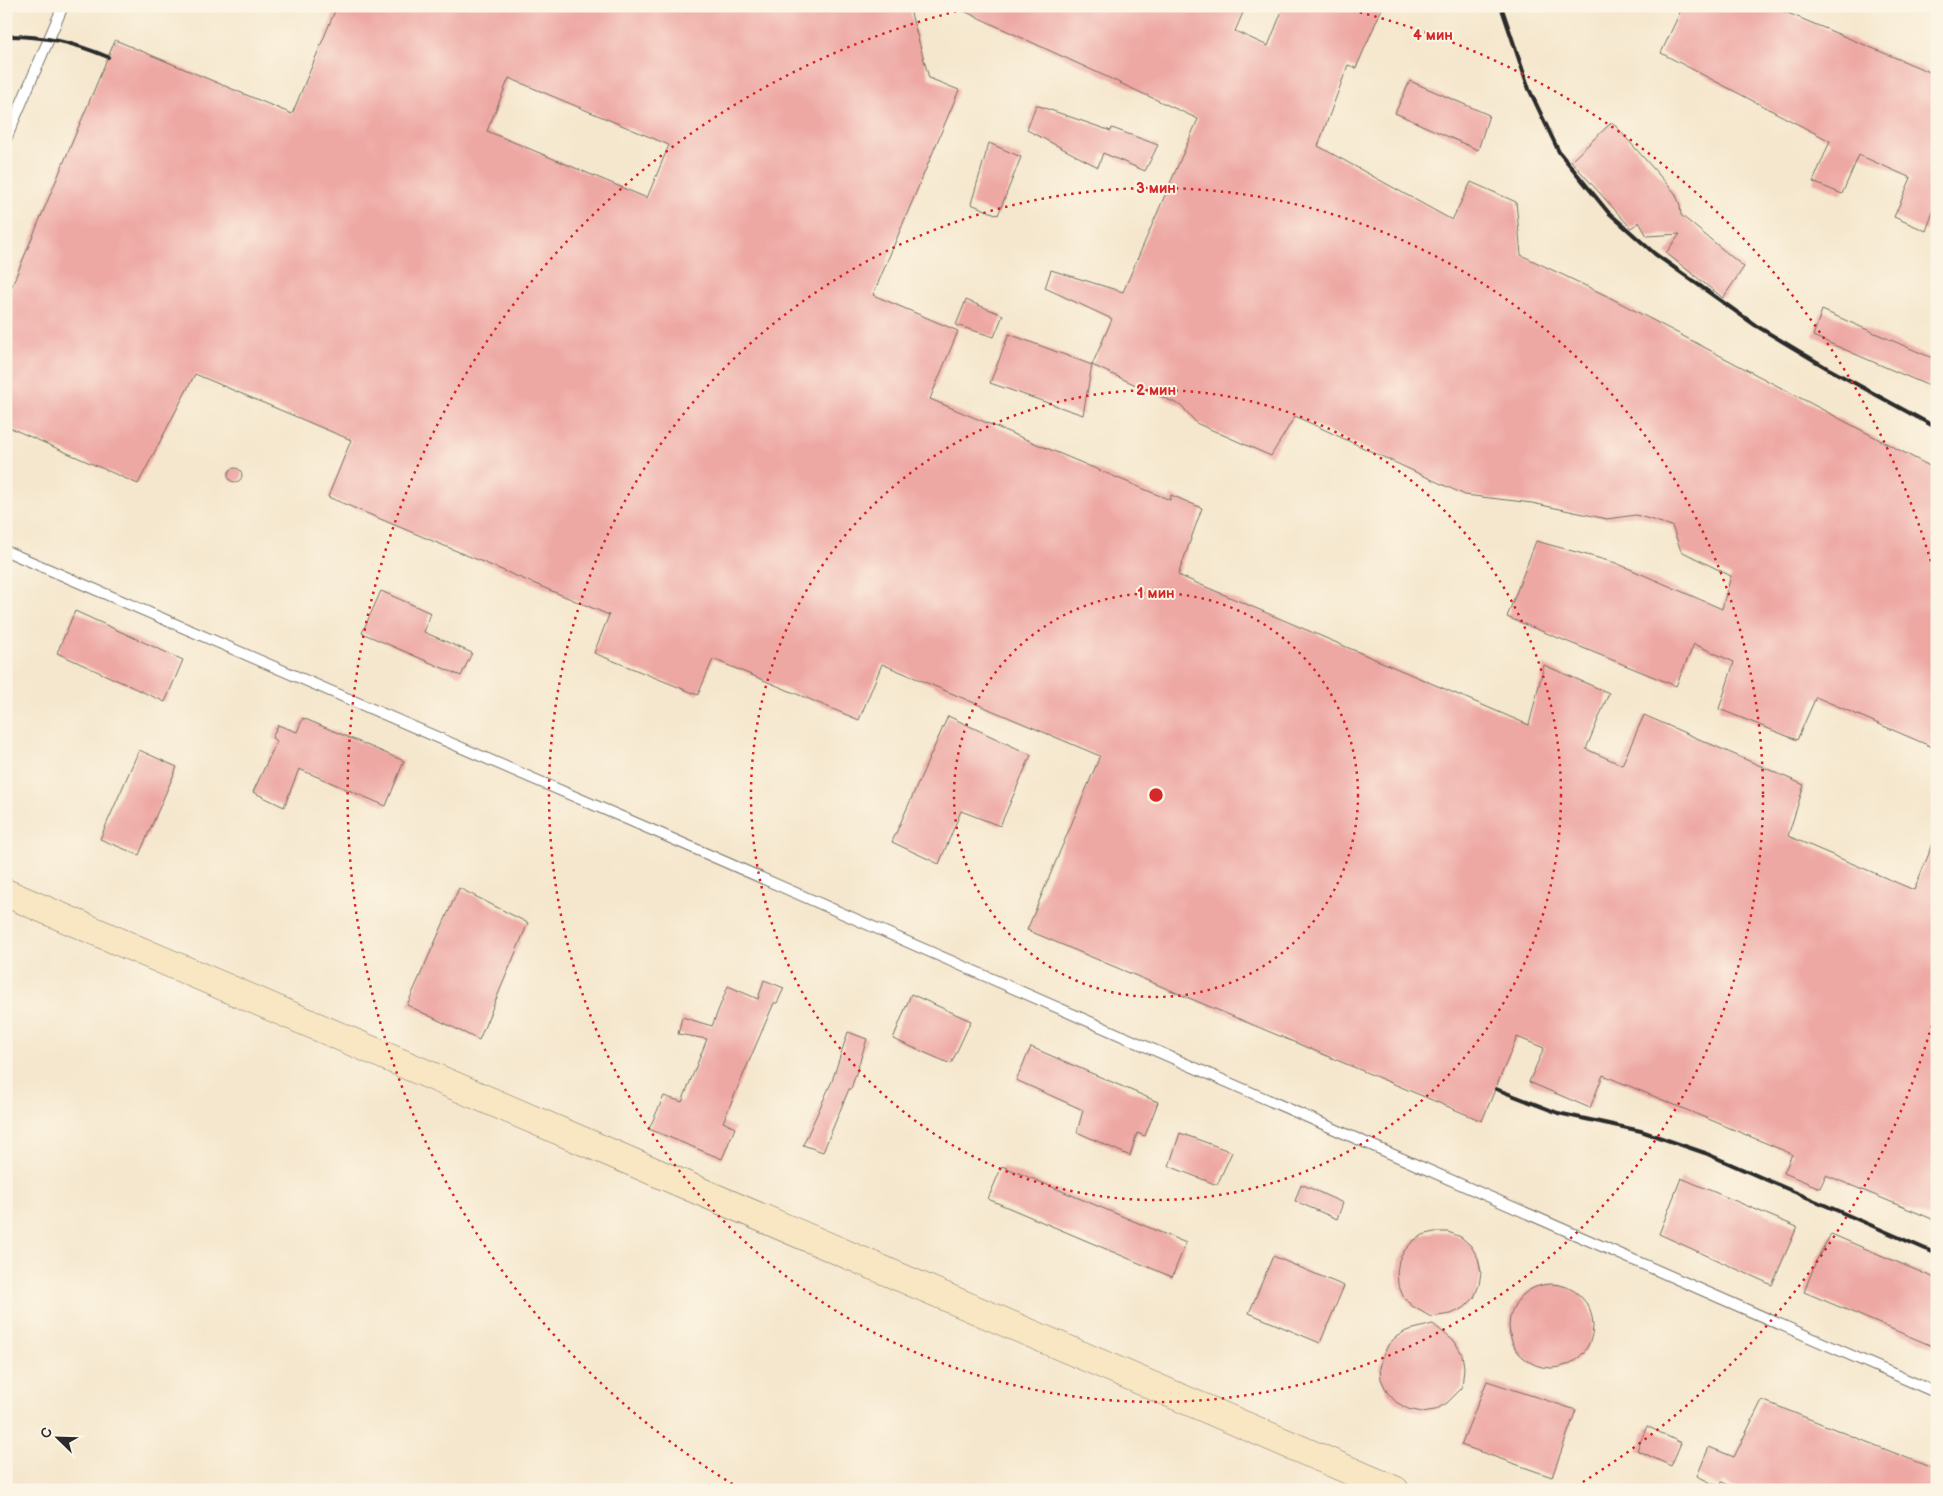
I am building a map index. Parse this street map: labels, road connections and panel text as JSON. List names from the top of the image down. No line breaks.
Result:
{"north":"top left","rings":["4 мин","3 мин","2 мин","1 мин"]}
